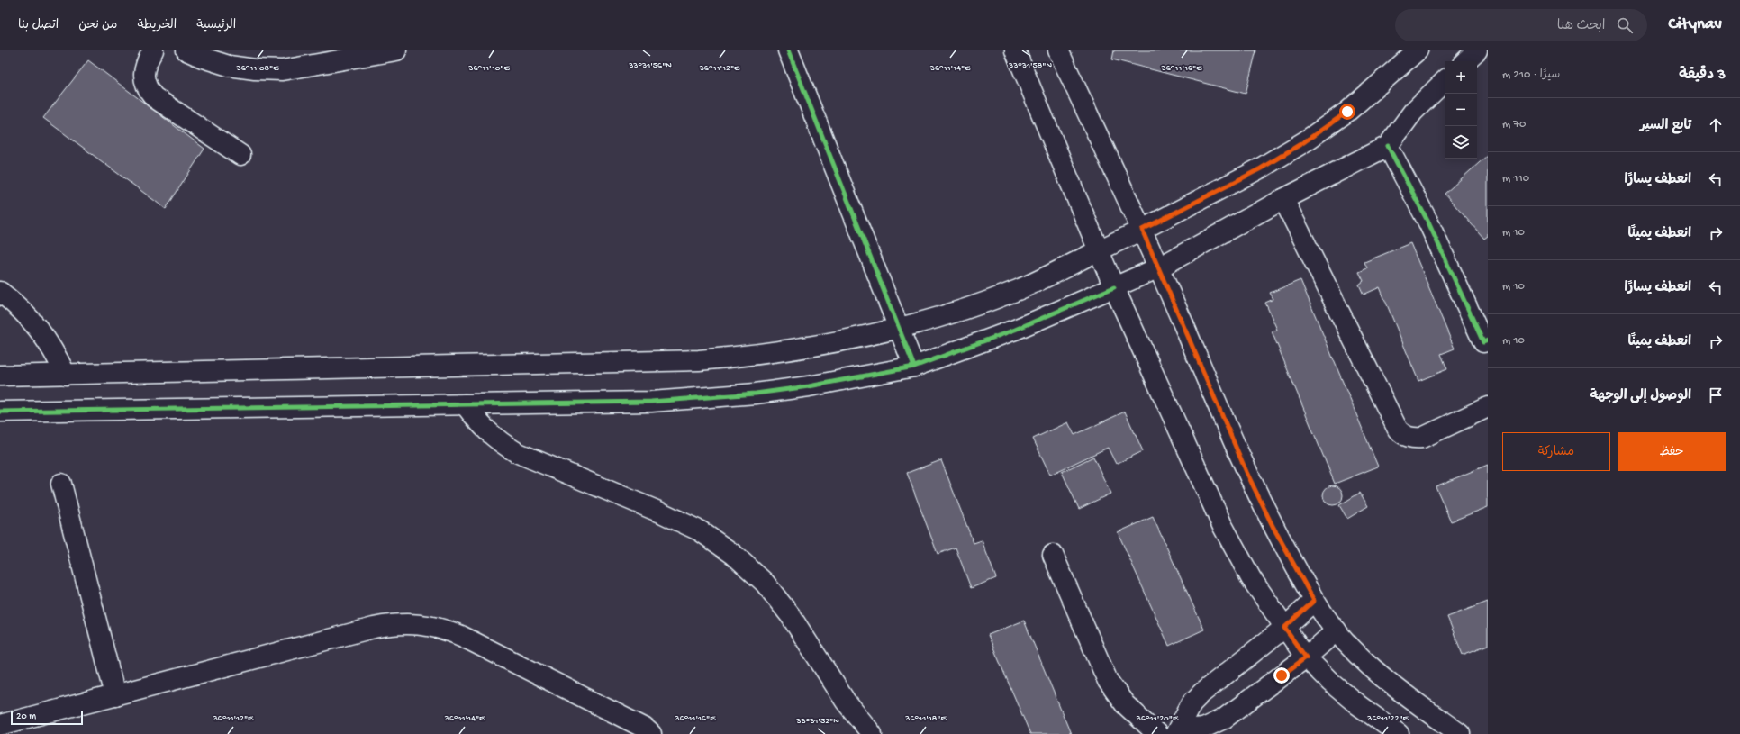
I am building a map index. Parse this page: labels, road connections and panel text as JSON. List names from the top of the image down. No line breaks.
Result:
{"scale_bar":"20 m","page":{"header":"Citynav","search":"ابحث هنا","nav":["الرئيسية","الخريطة","من نحن","اتصل بنا"],"heading":["3 دقيقة","سيرًا · 210 m"],"map_buttons":["+","−"],"list":[["تابع السير","70 m"],["انعطف يسارًا","110 m"],["انعطف يمينًا","10 m"],["انعطف يسارًا","10 m"],["انعطف يمينًا","10 m"],"الوصول إلى الوجهة"],"buttons":["حفظ","مشاركة"],"scale":"20 m"},"coordinates":["33°31'56\"N","33°31'58\"N","36°11'08\"E","36°11'10\"E","36°11'12\"E","36°11'14\"E","36°11'16\"E","36°11'18\"E","36°11'20\"E","36°11'22\"E","33°31'52\"N"]}
